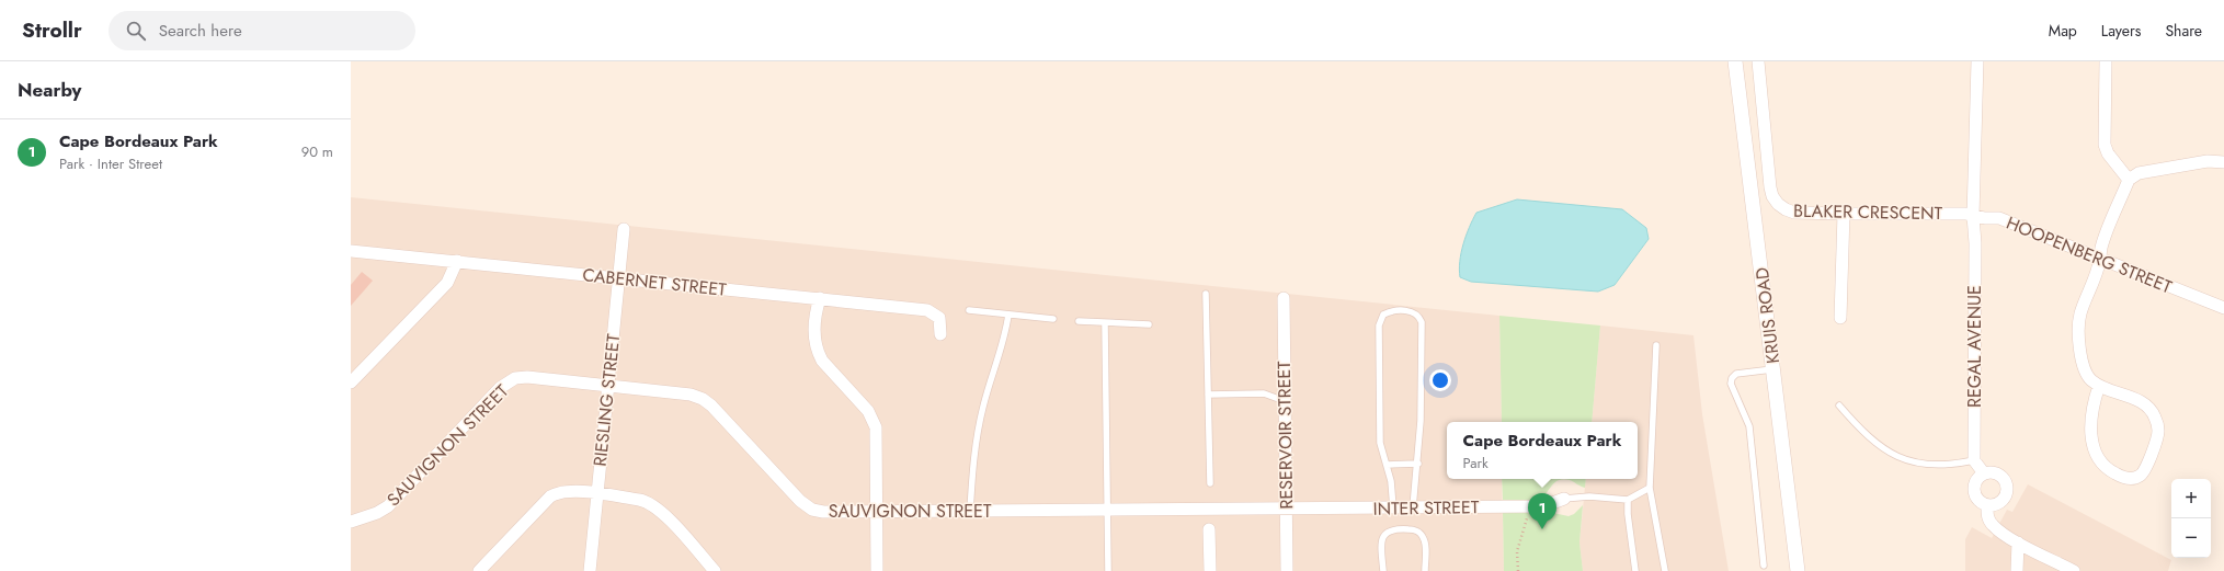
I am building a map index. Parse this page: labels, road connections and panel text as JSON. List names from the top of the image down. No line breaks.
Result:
{"streets":{"street":["BLAKER CRESCENT","HOOPENBERG STREET","CABERNET STREET","KRUIS ROAD","REGAL AVENUE","RIESLING STREET","RESERVOIR STREET","SAUVIGNON STREET","INTER STREET"]},"crossings":[["BLAKER CRESCENT","HOOPENBERG STREET"],["BLAKER CRESCENT","REGAL AVENUE"],["HOOPENBERG STREET","REGAL AVENUE"],["CABERNET STREET","RIESLING STREET"],["RIESLING STREET","SAUVIGNON STREET"],["RESERVOIR STREET","SAUVIGNON STREET"],["RESERVOIR STREET","INTER STREET"],["SAUVIGNON STREET","INTER STREET"]],"page":{"header":"Strollr","search":"Search here","nav":["Map","Layers","Share"],"heading":"Nearby","list":[{"mark":"1","name":"Cape Bordeaux Park","note":"Park · Inter Street","value":"90 m"}],"popup":["Cape Bordeaux Park","Park"],"map_buttons":["+","−"],"pins":"1"}}
